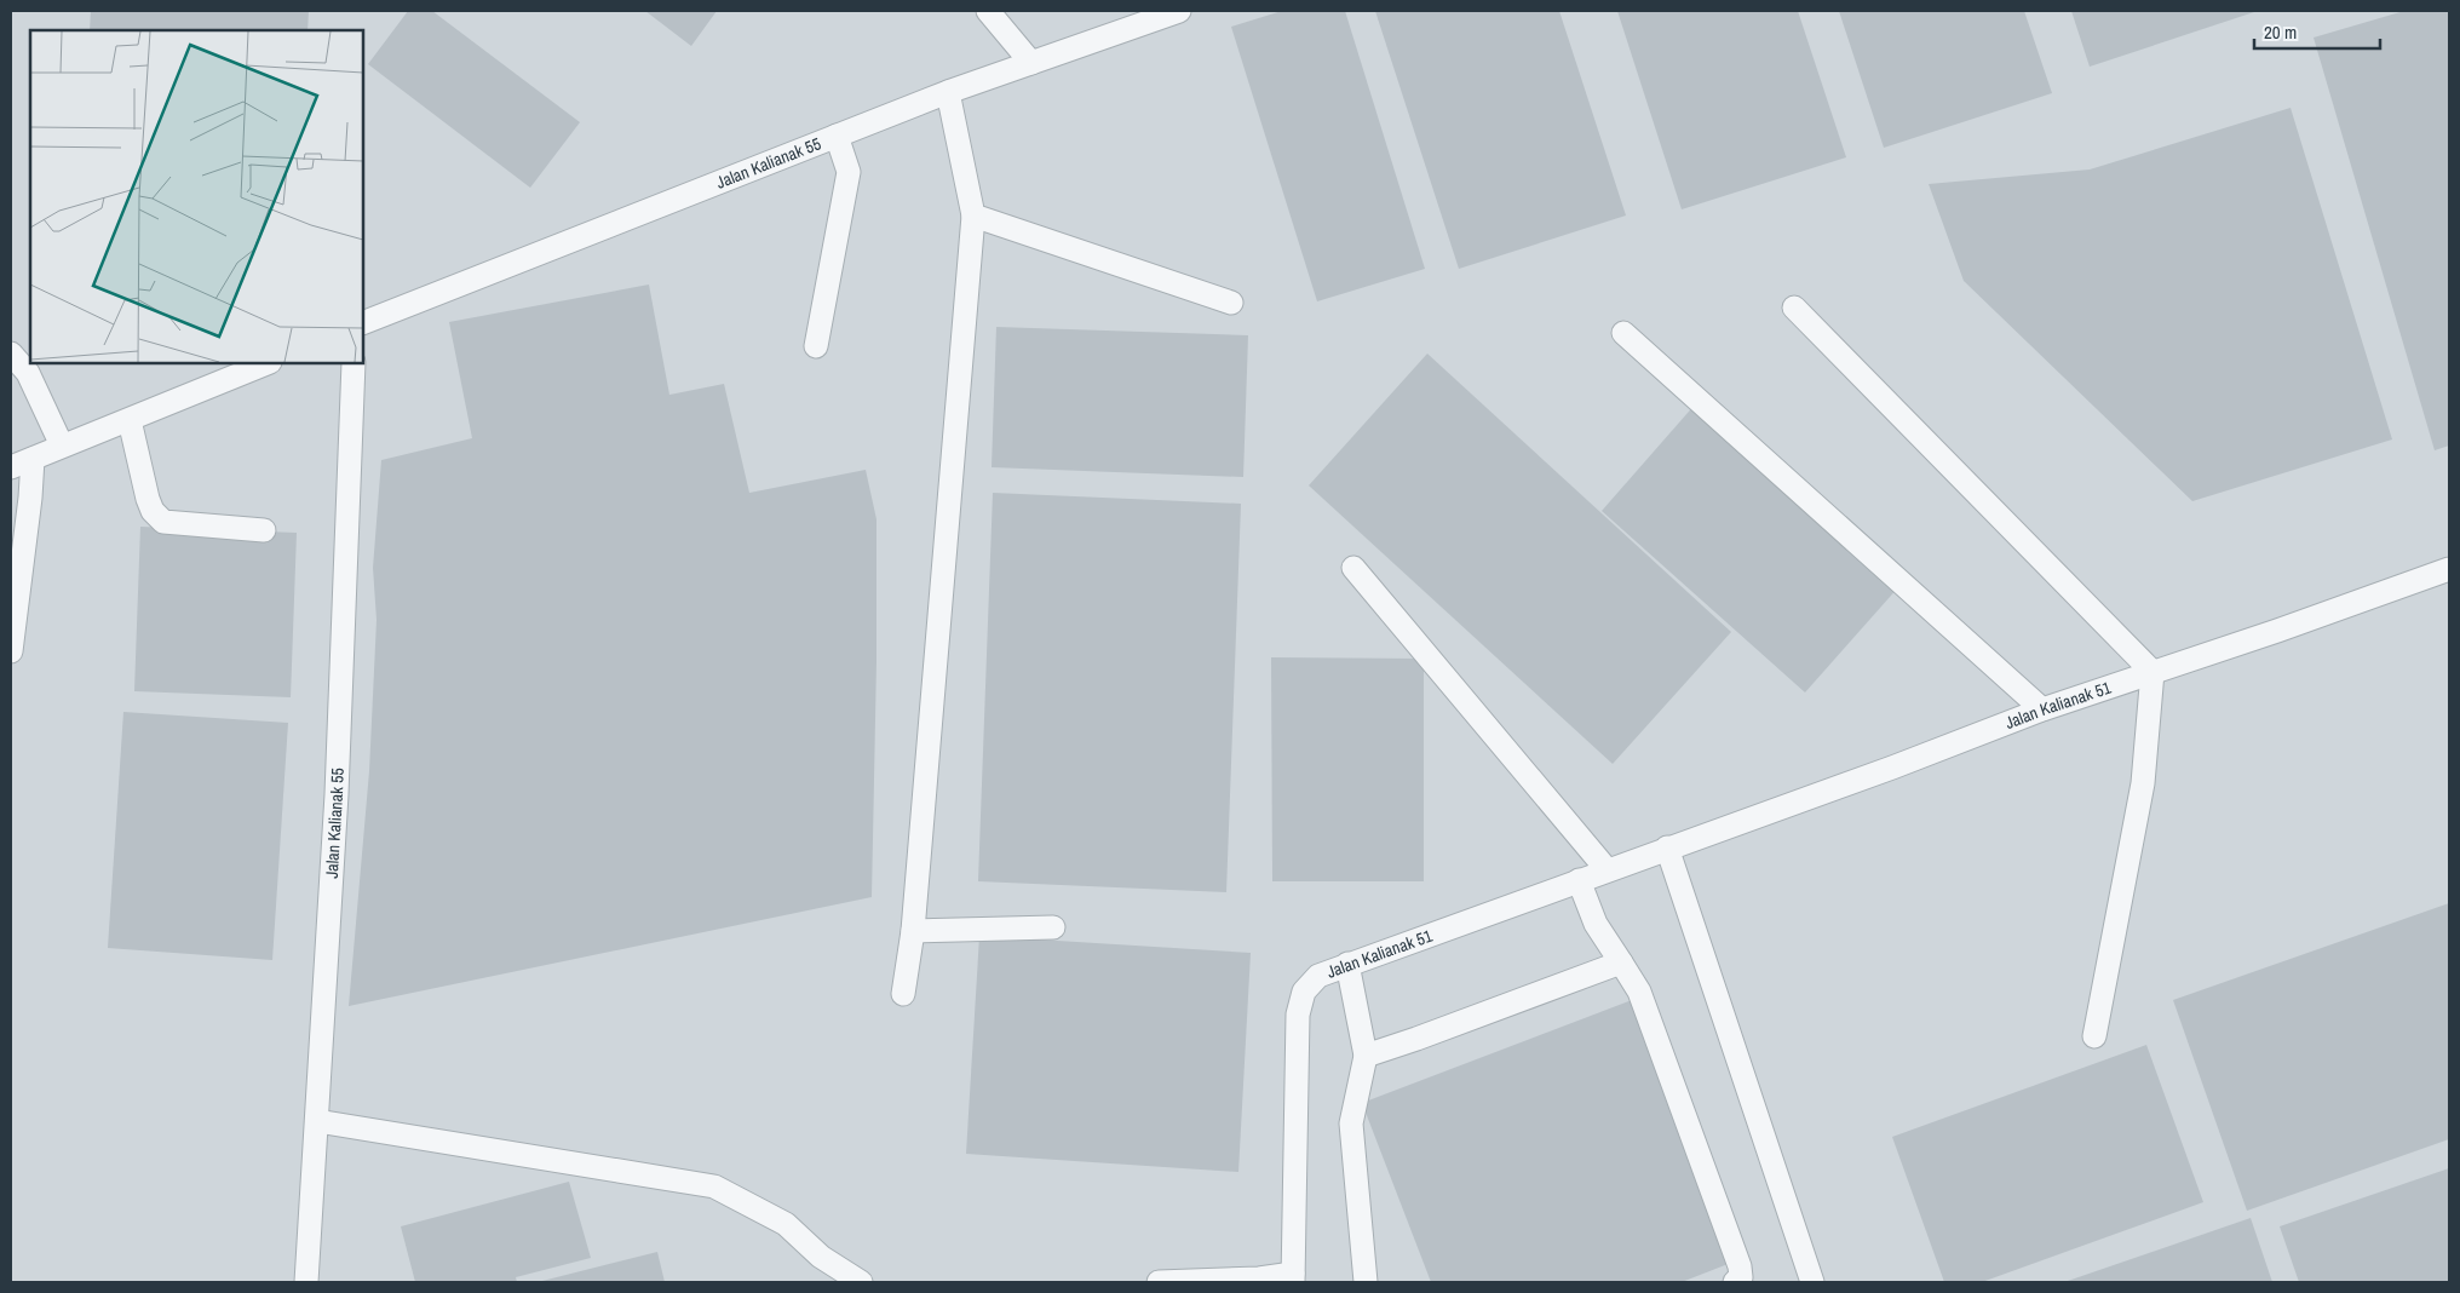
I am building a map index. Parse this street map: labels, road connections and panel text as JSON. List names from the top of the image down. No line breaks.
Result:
{"streets":{"lane":["Jalan Kalianak 55","Jalan Kalianak 51"]},"scale_bar":"20 m"}
